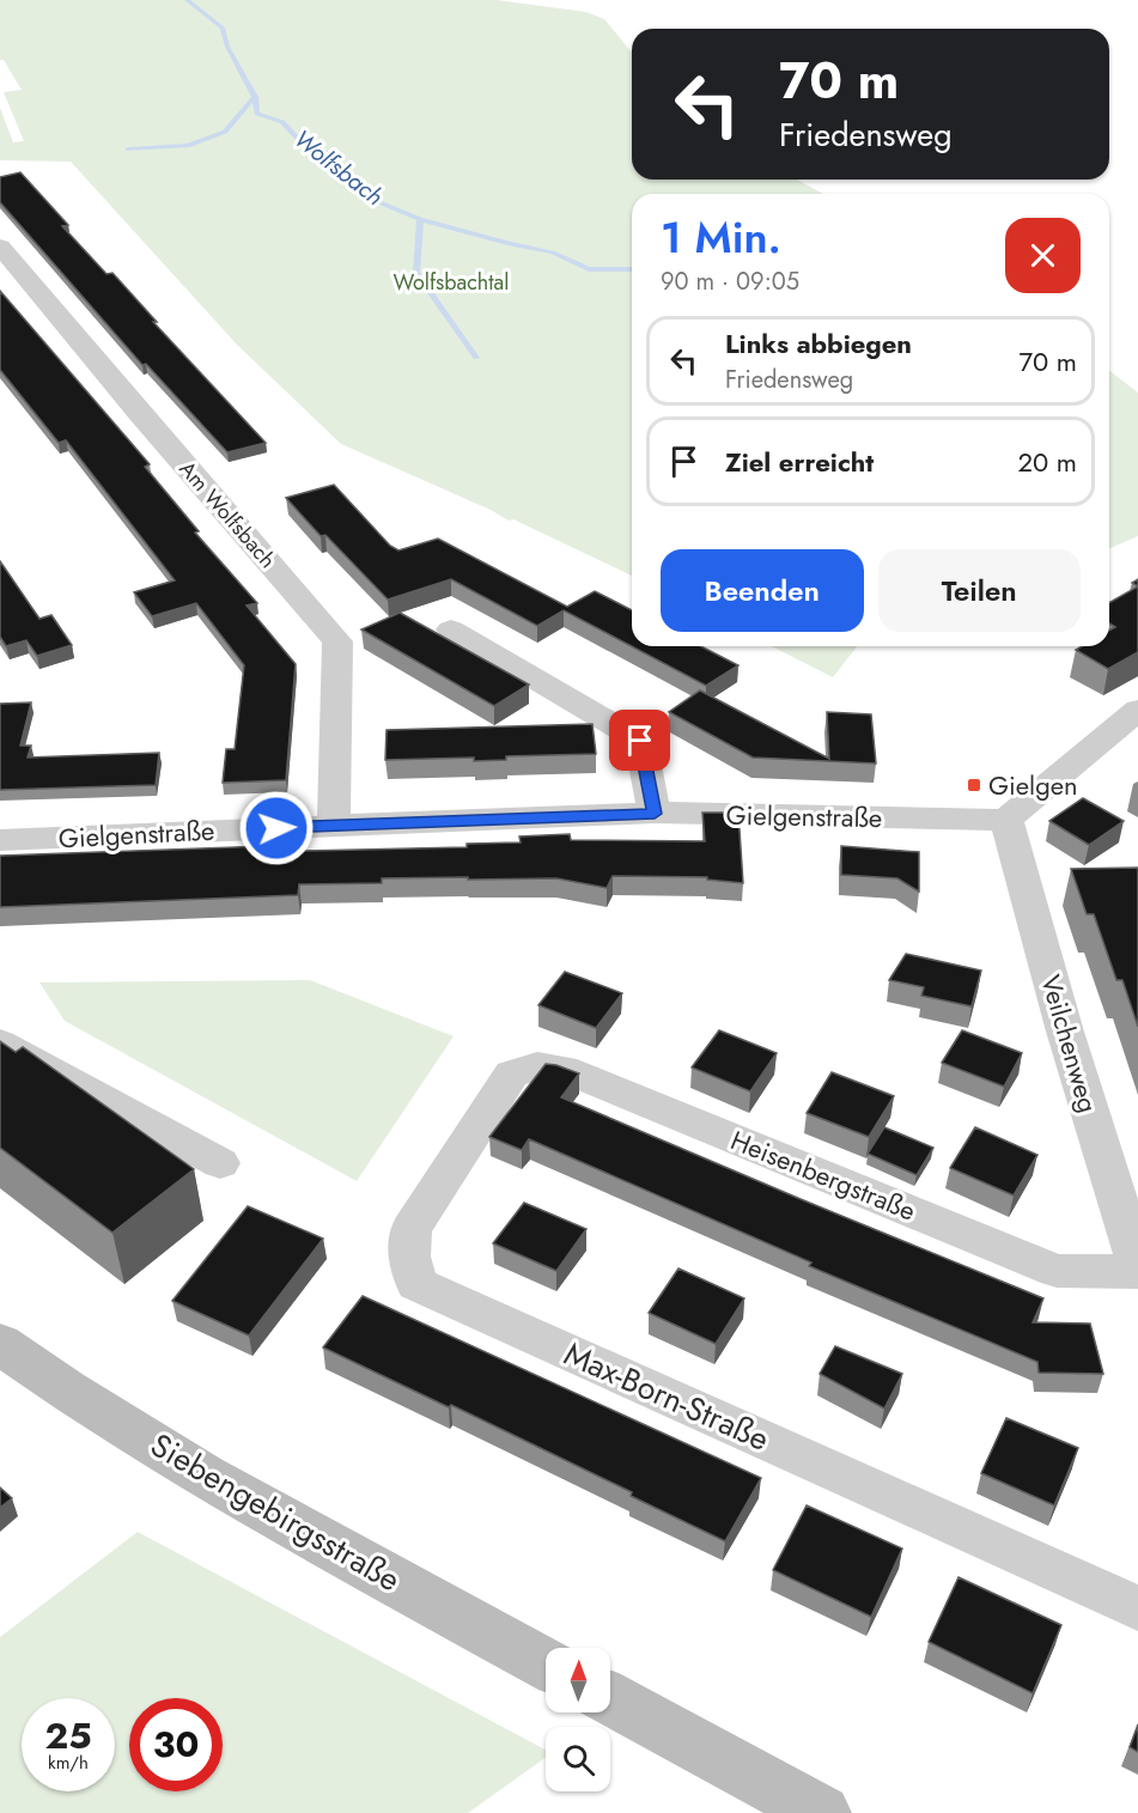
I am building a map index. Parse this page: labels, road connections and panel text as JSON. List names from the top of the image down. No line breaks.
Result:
{"streets":{"main road":["Siebengebirgsstraße"],"street":["Am Wolfsbach","Gielgenstraße","Veilchenweg","Heisenbergstraße","Max-Born-Straße"]},"crossings":[["Am Wolfsbach","Gielgenstraße"],["Gielgenstraße","Veilchenweg"],["Veilchenweg","Heisenbergstraße"],["Heisenbergstraße","Max-Born-Straße"]],"water":["Wolfsbach"],"parks":["Wolfsbachtal"],"places":{"transit":["Gielgen"]},"north":"top","page":{"turn":["70 m","Friedensweg"],"heading":["1 Min.","90 m · 09:05"],"list":[{"name":"Links abbiegen","note":"Friedensweg","value":"70 m"},{"name":"Ziel erreicht","value":"20 m"}],"buttons":["Beenden","Teilen"],"speed":"25 km/h","limit":"30"}}
